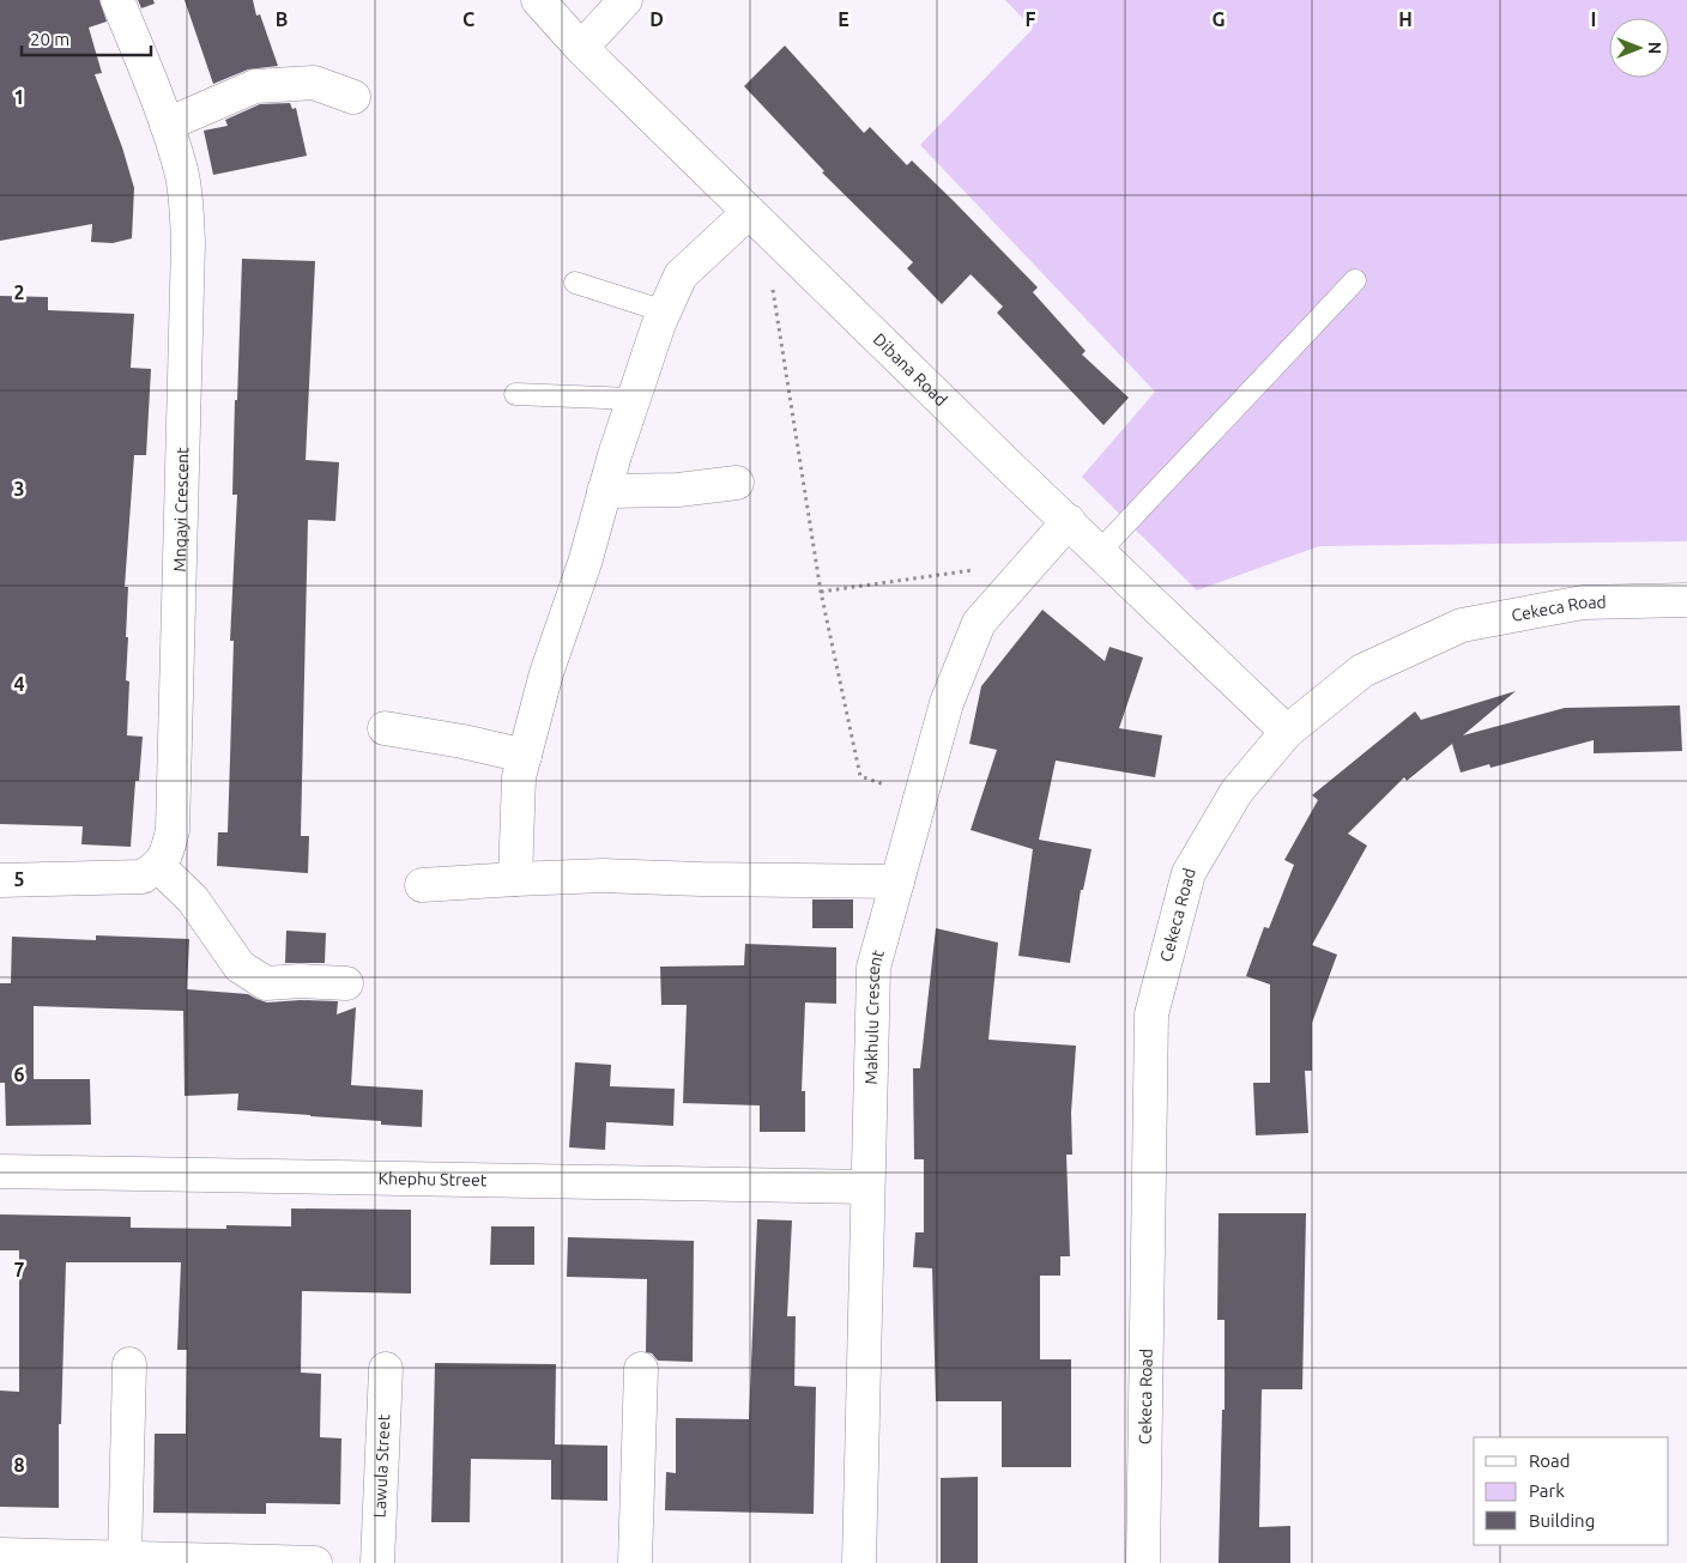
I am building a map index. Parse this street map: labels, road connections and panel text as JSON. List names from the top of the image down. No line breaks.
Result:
{"streets":{"street":["Dibana Road","Mnqayi Crescent","Cekeca Road","Makhulu Crescent","Khephu Street","Lawula Street"]},"crossings":[["Dibana Road","Cekeca Road"],["Dibana Road","Makhulu Crescent"],["Makhulu Crescent","Khephu Street"]],"legend":["Road","Park","Building"],"scale_bar":"20 m","north":"right","grid":{"columns":["B","C","D","E","F","G","H","I"],"rows":["1","2","3","4","5","6","7","8"]}}
